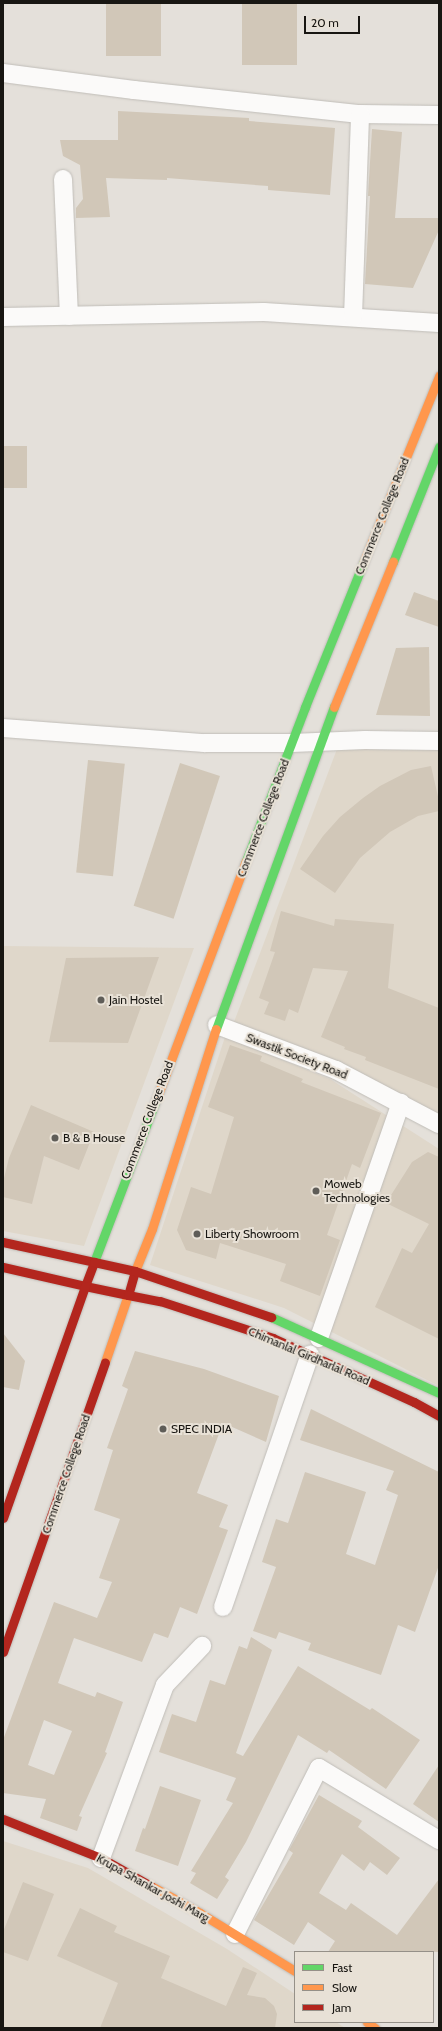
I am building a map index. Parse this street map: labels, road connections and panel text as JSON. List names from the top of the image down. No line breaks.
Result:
{"streets":{"main road":["Commerce College Road","Chimanlal Girdharlal Road","Krupa Shankar Joshi Marg"],"street":["Swastik Society Road"]},"crossings":[["Commerce College Road","Chimanlal Girdharlal Road"]],"places":["Jain Hostel","B & B House","Moweb Technologies","Liberty Showroom","SPEC INDIA"],"legend":["Fast","Slow","Jam"],"scale_bar":"20 m"}
